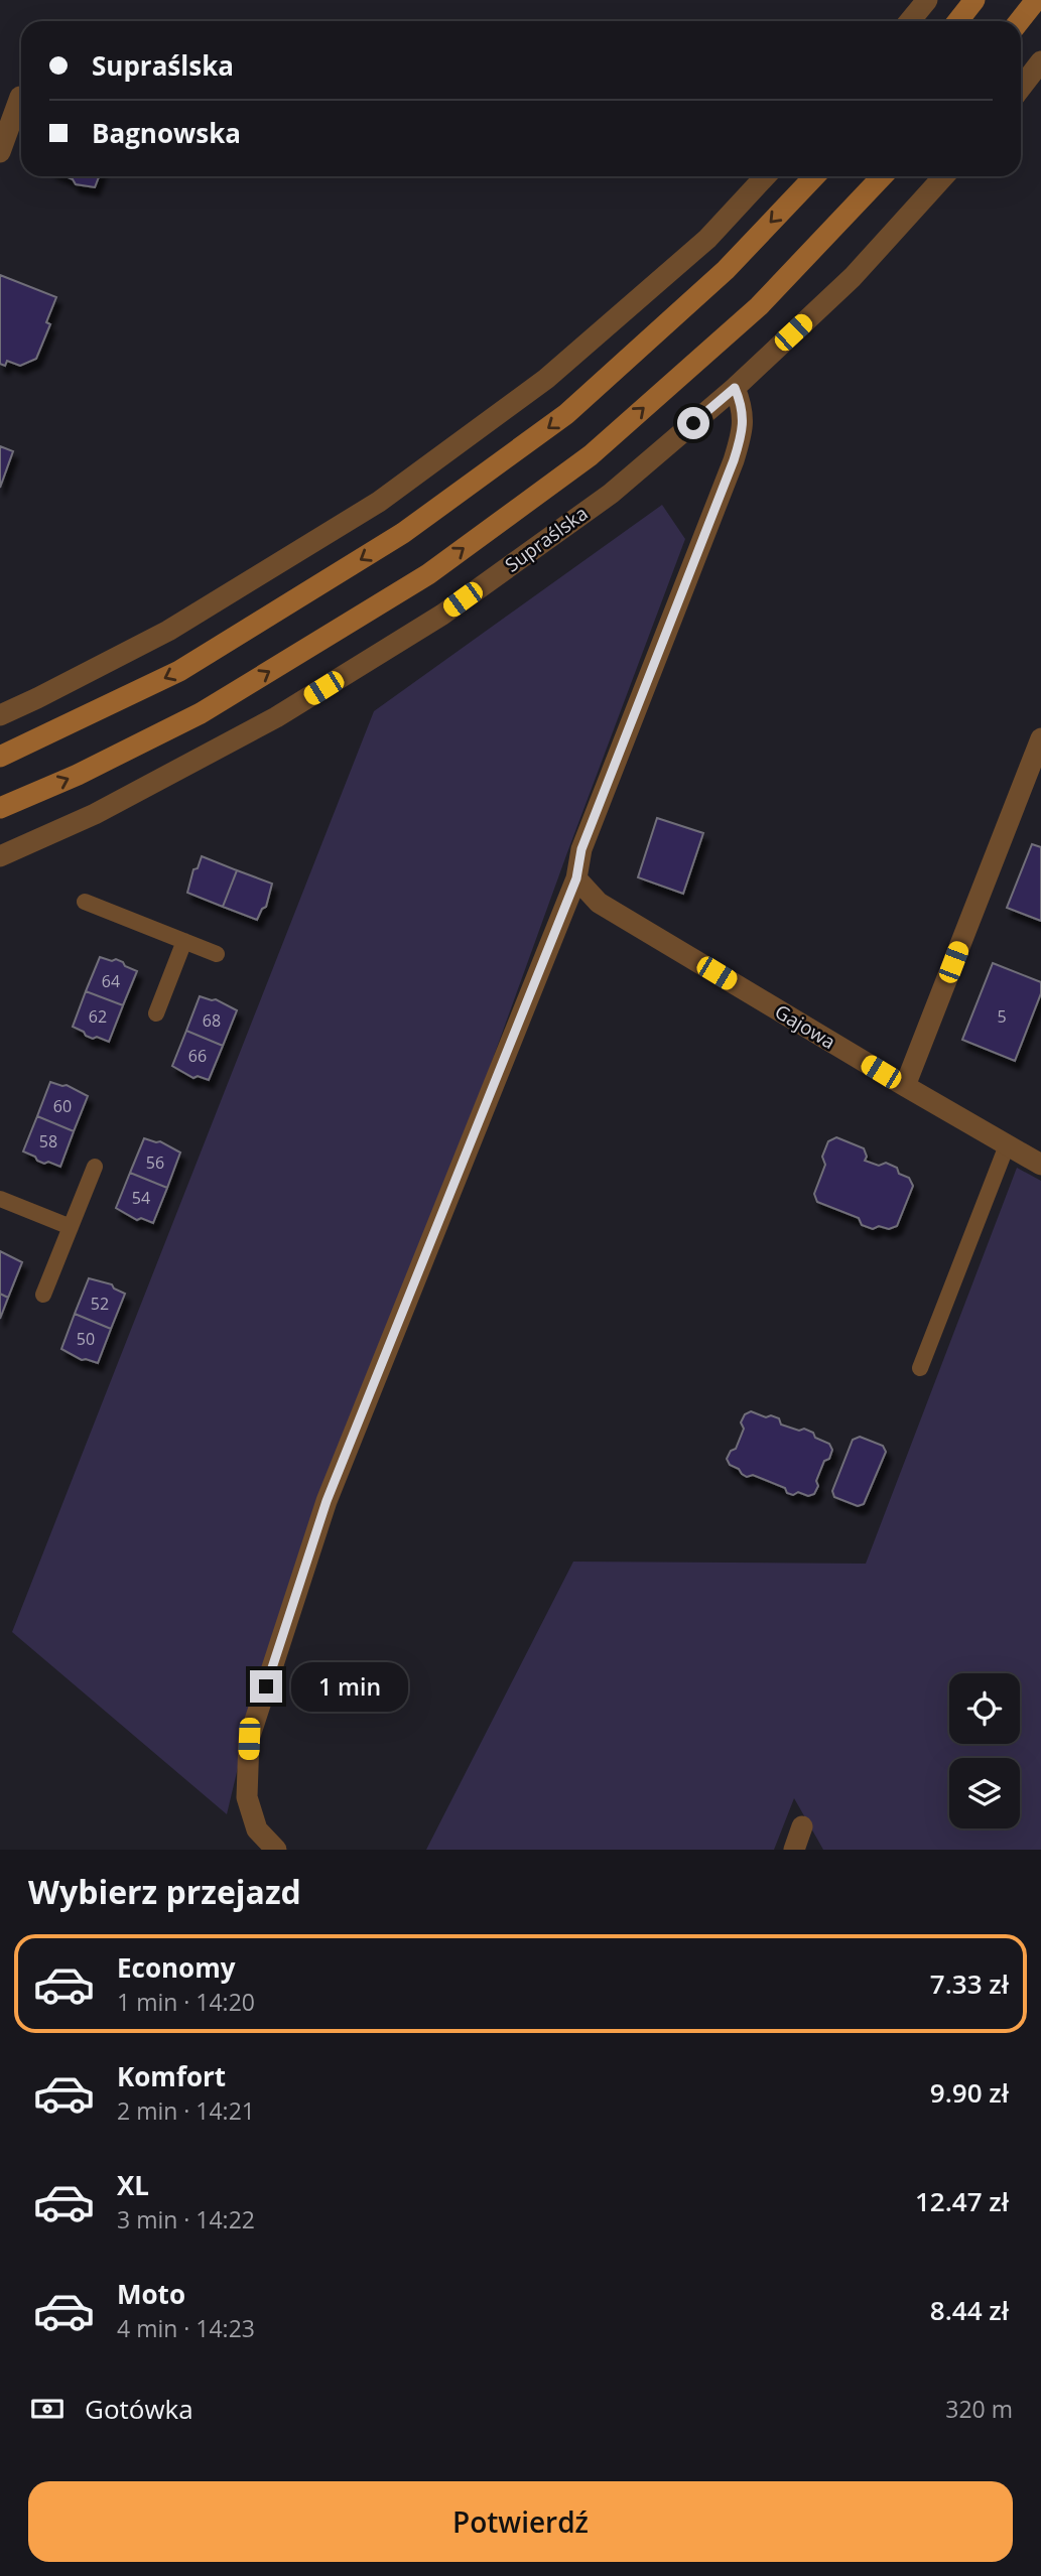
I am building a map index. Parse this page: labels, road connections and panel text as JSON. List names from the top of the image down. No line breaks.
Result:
{"streets":{"street":["Supraślska","Gajowa"]},"house_numbers":["64","62","5","68","66","60","58","56","54","52","50"],"page":{"banner":["Supraślska","Bagnowska"],"bubble":"1 min","heading":"Wybierz przejazd","list":[{"name":"Economy","note":"1 min · 14:20","value":"7.33 zł"},{"name":"Komfort","note":"2 min · 14:21","value":"9.90 zł"},{"name":"XL","note":"3 min · 14:22","value":"12.47 zł"},{"name":"Moto","note":"4 min · 14:23","value":"8.44 zł"}],"pay":["Gotówka","320 m"],"buttons":"Potwierdź"}}
